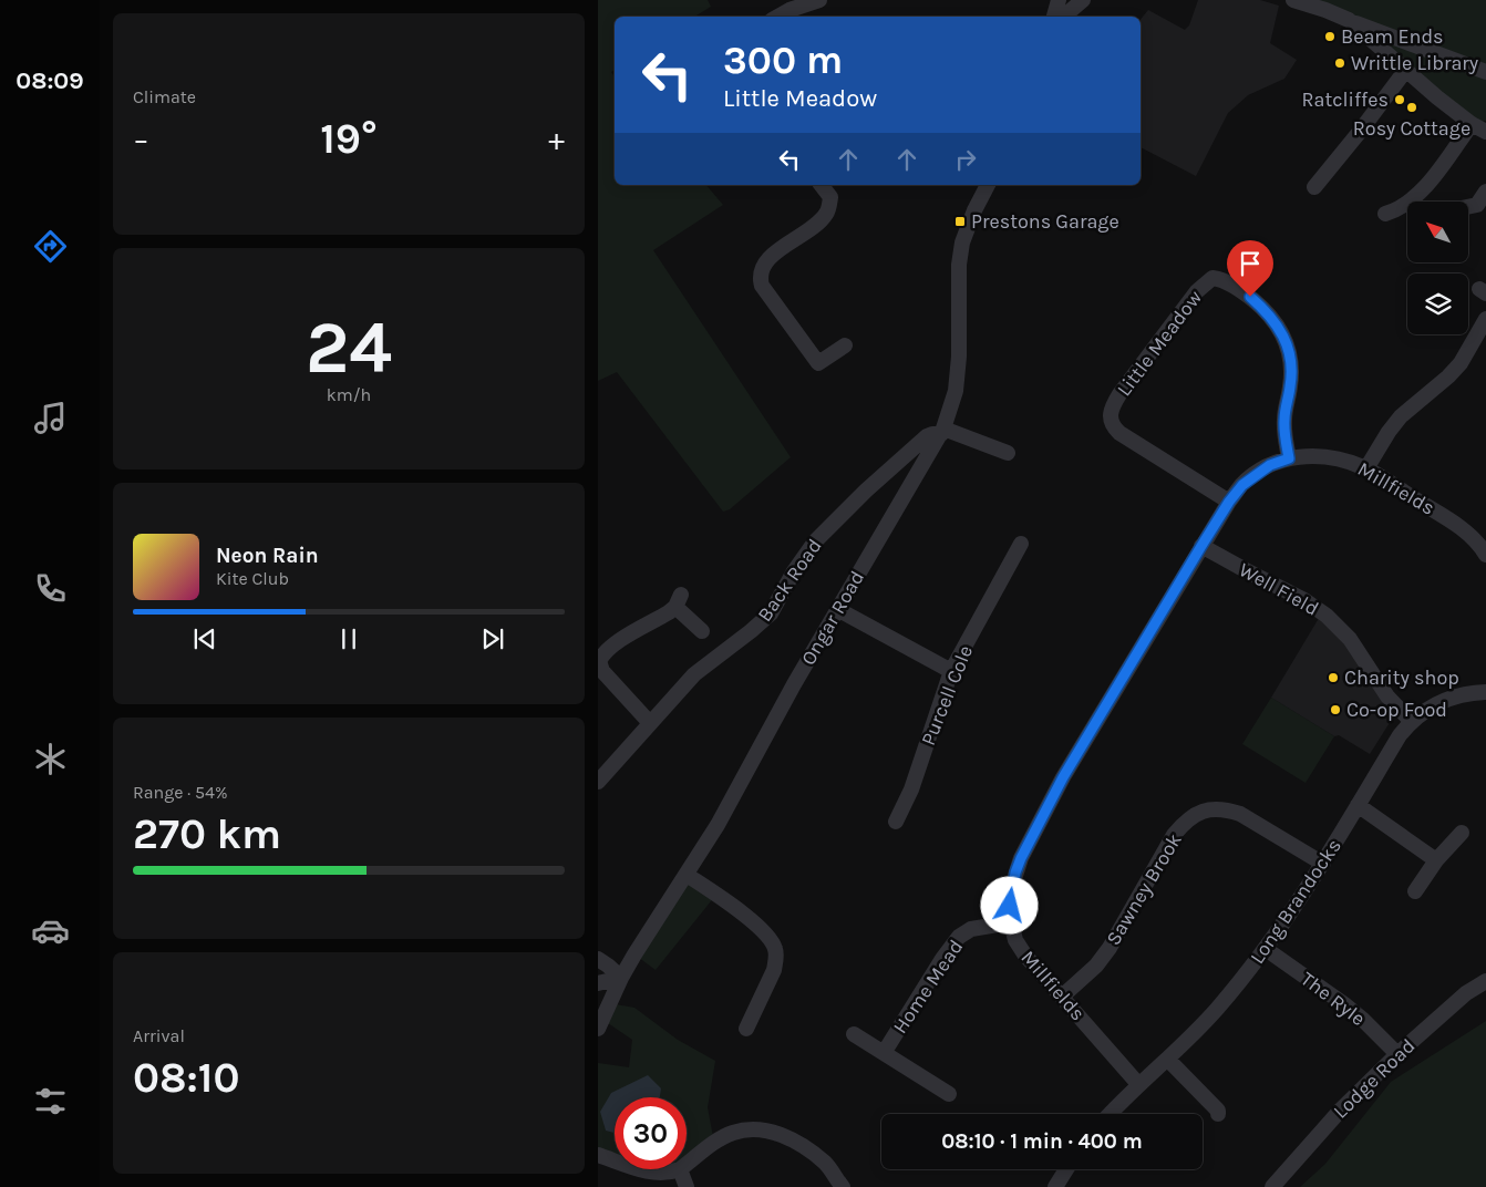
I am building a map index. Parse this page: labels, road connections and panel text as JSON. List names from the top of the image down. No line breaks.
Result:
{"streets":{"street":["Little Meadow","Millfields","Back Road","Well Field","Ongar Road","Purcell Cole","Sawney Brook","Long Brandocks","Home Mead","The Ryle","Lodge Road"]},"crossings":[["Little Meadow","Millfields"],["Millfields","Well Field"],["Millfields","Sawney Brook"],["Millfields","Long Brandocks"],["Millfields","Home Mead"],["Back Road","Ongar Road"],["Well Field","Long Brandocks"],["Sawney Brook","Long Brandocks"],["Long Brandocks","The Ryle"],["The Ryle","Lodge Road"]],"places":{"other":["Beam Ends","Writtle Library","Ratcliffes","Rosy Cottage","Charity shop","Co-op Food"],"transit":["Prestons Garage"]},"north":"top left","page":{"tabs":"08:09","tile":["Climate",["24","km/h"],["Range · 54%","270 km"],["Arrival","08:10"]],"turn":["300 m","Little Meadow"],"heat":["−","19°","+"],"song":["Neon Rain","Kite Club"],"limit":"30","trip":"08:10 · 1 min · 400 m"}}
